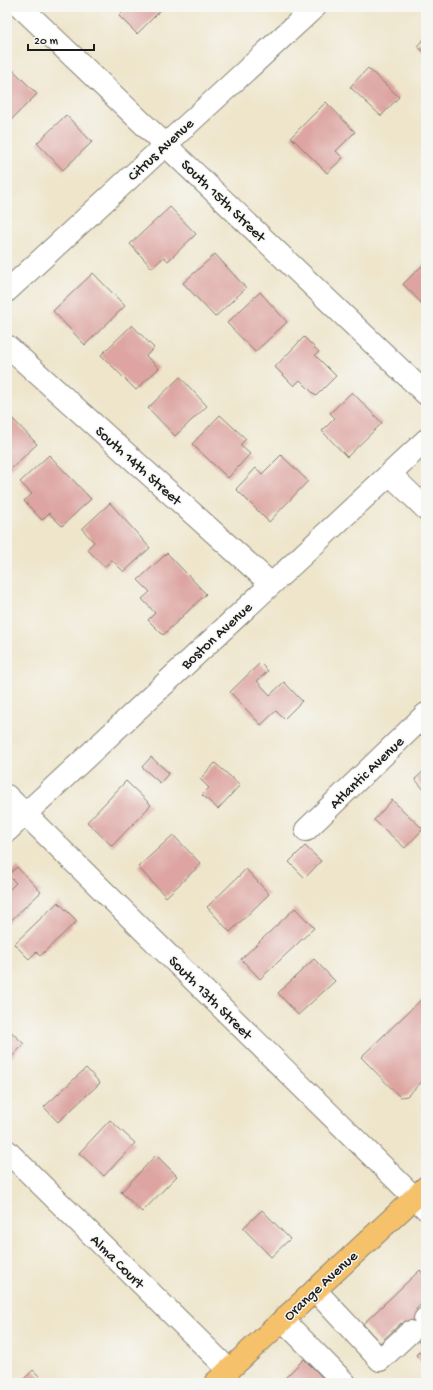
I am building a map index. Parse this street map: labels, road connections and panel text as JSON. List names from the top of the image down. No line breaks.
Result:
{"streets":{"main road":["Orange Avenue"],"street":["Citrus Avenue","South 15th Street","South 14th Street","Boston Avenue","Atlantic Avenue","South 13th Street","Alma Court"]},"crossings":[["Citrus Avenue","South 15th Street"],["South 14th Street","Boston Avenue"],["Boston Avenue","South 13th Street"],["South 13th Street","Orange Avenue"],["Alma Court","Orange Avenue"]],"scale_bar":"20 m"}
